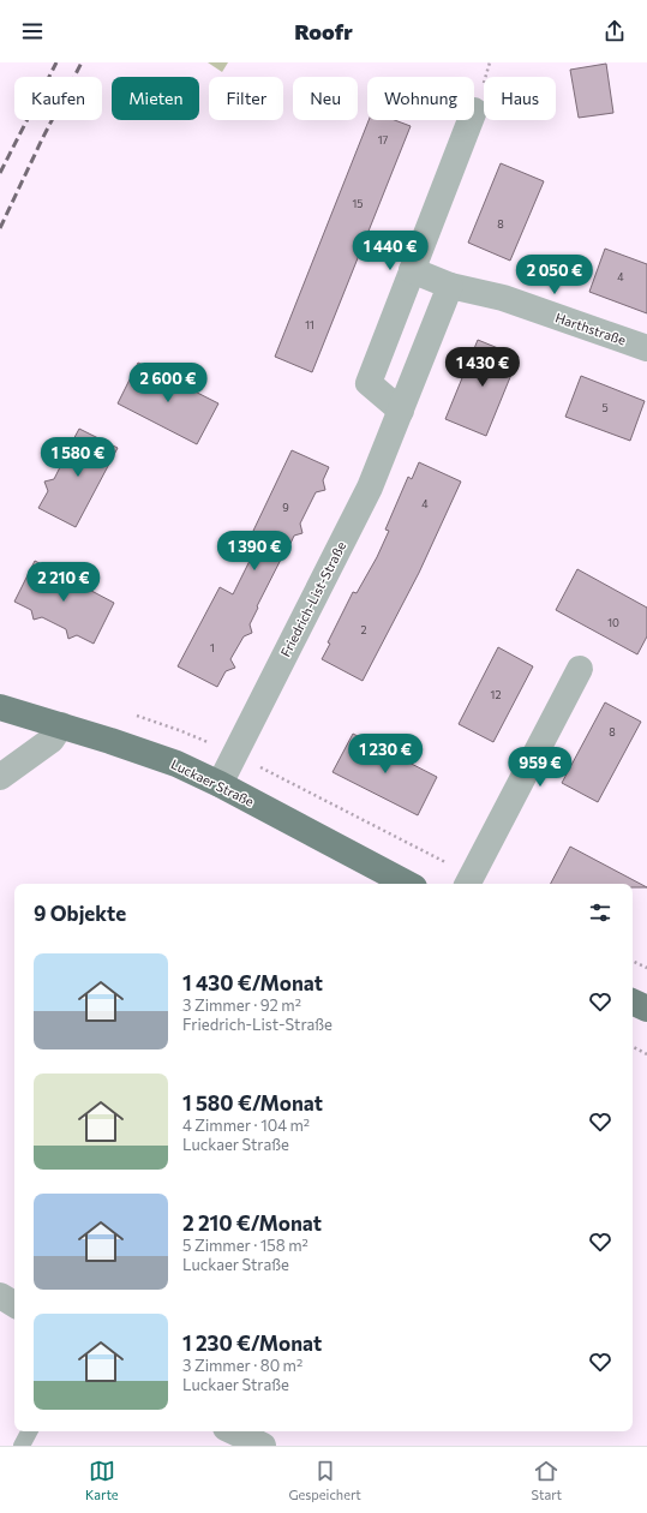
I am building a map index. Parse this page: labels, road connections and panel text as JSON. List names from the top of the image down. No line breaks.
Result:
{"streets":{"main road":["Luckaer Straße"],"street":["Harthstraße","Friedrich-List-Straße"]},"crossings":[["Harthstraße","Friedrich-List-Straße"],["Friedrich-List-Straße","Luckaer Straße"]],"house_numbers":["17","15","8","4","11","5","4","9","10","2","1","12","8"],"page":{"header":"Roofr","chip":["Kaufen","Mieten","Filter","Neu","Wohnung","Haus"],"price":["1 440 €","2 050 €","1 430 €","2 600 €","1 580 €","1 390 €","2 210 €","1 230 €","959 €"],"heading":"9 Objekte","list":[{"name":"1 430 €/Monat","note":"3 Zimmer · 92 m² · Friedrich-List-Straße"},{"name":"1 580 €/Monat","note":"4 Zimmer · 104 m² · Luckaer Straße"},{"name":"2 210 €/Monat","note":"5 Zimmer · 158 m² · Luckaer Straße"},{"name":"1 230 €/Monat","note":"3 Zimmer · 80 m² · Luckaer Straße"}],"tabs":["Karte","Gespeichert","Start"]}}
